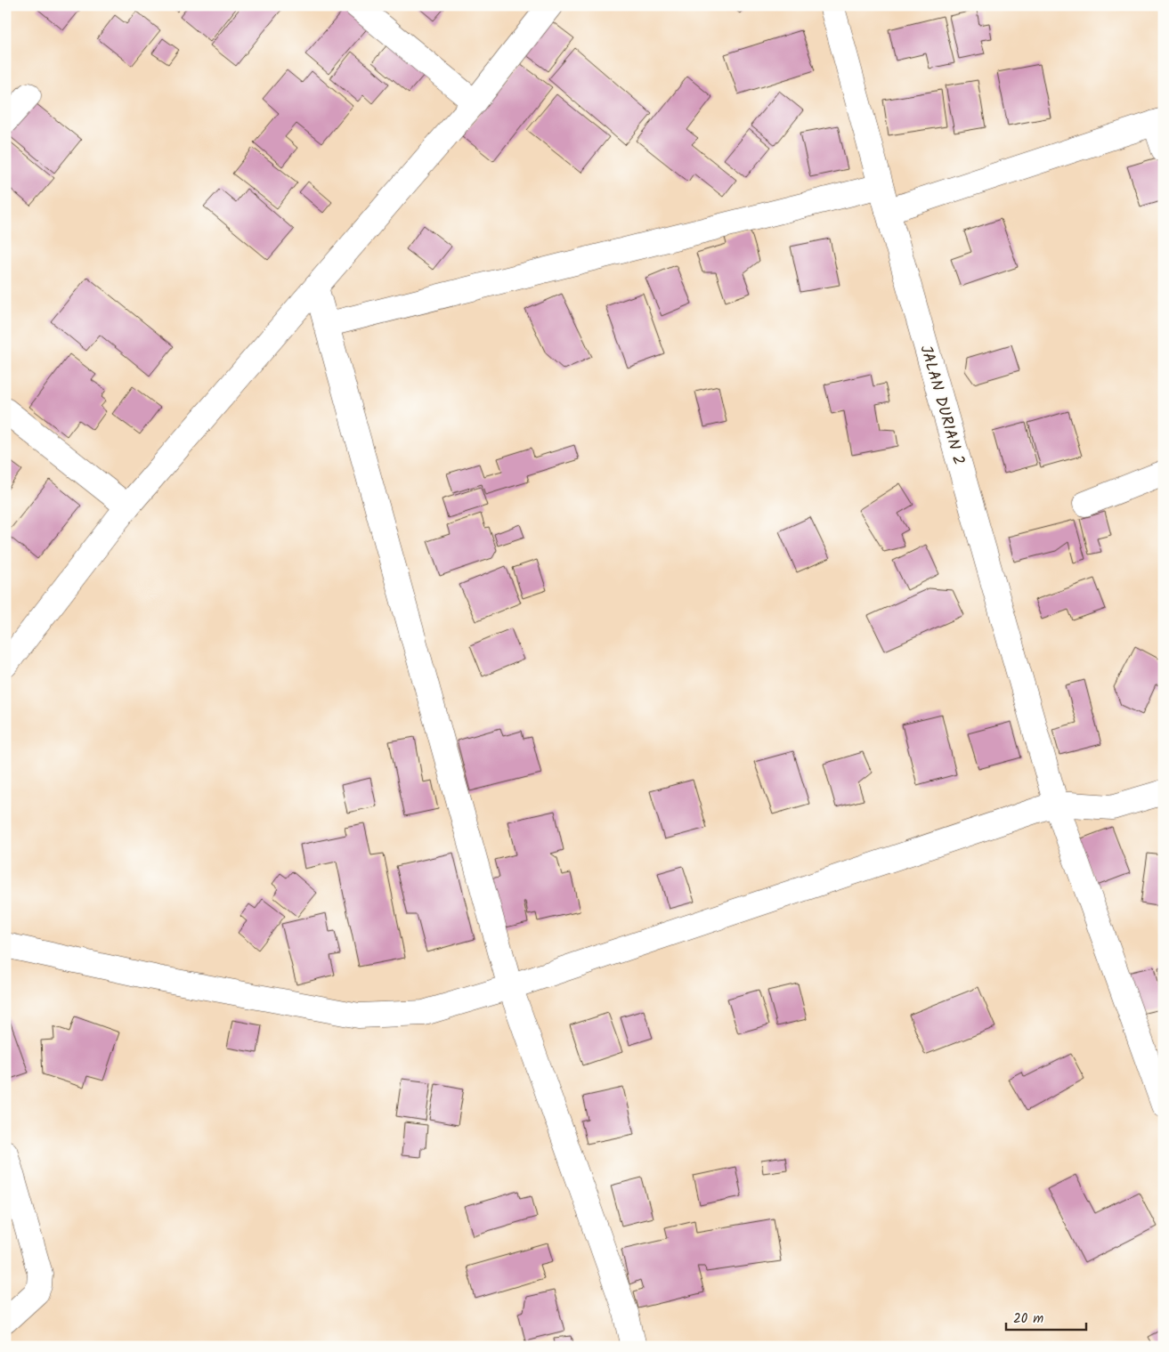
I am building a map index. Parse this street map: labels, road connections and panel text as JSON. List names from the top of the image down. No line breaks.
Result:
{"streets":{"street":["JALAN DURIAN 2"]},"scale_bar":"20 m"}
